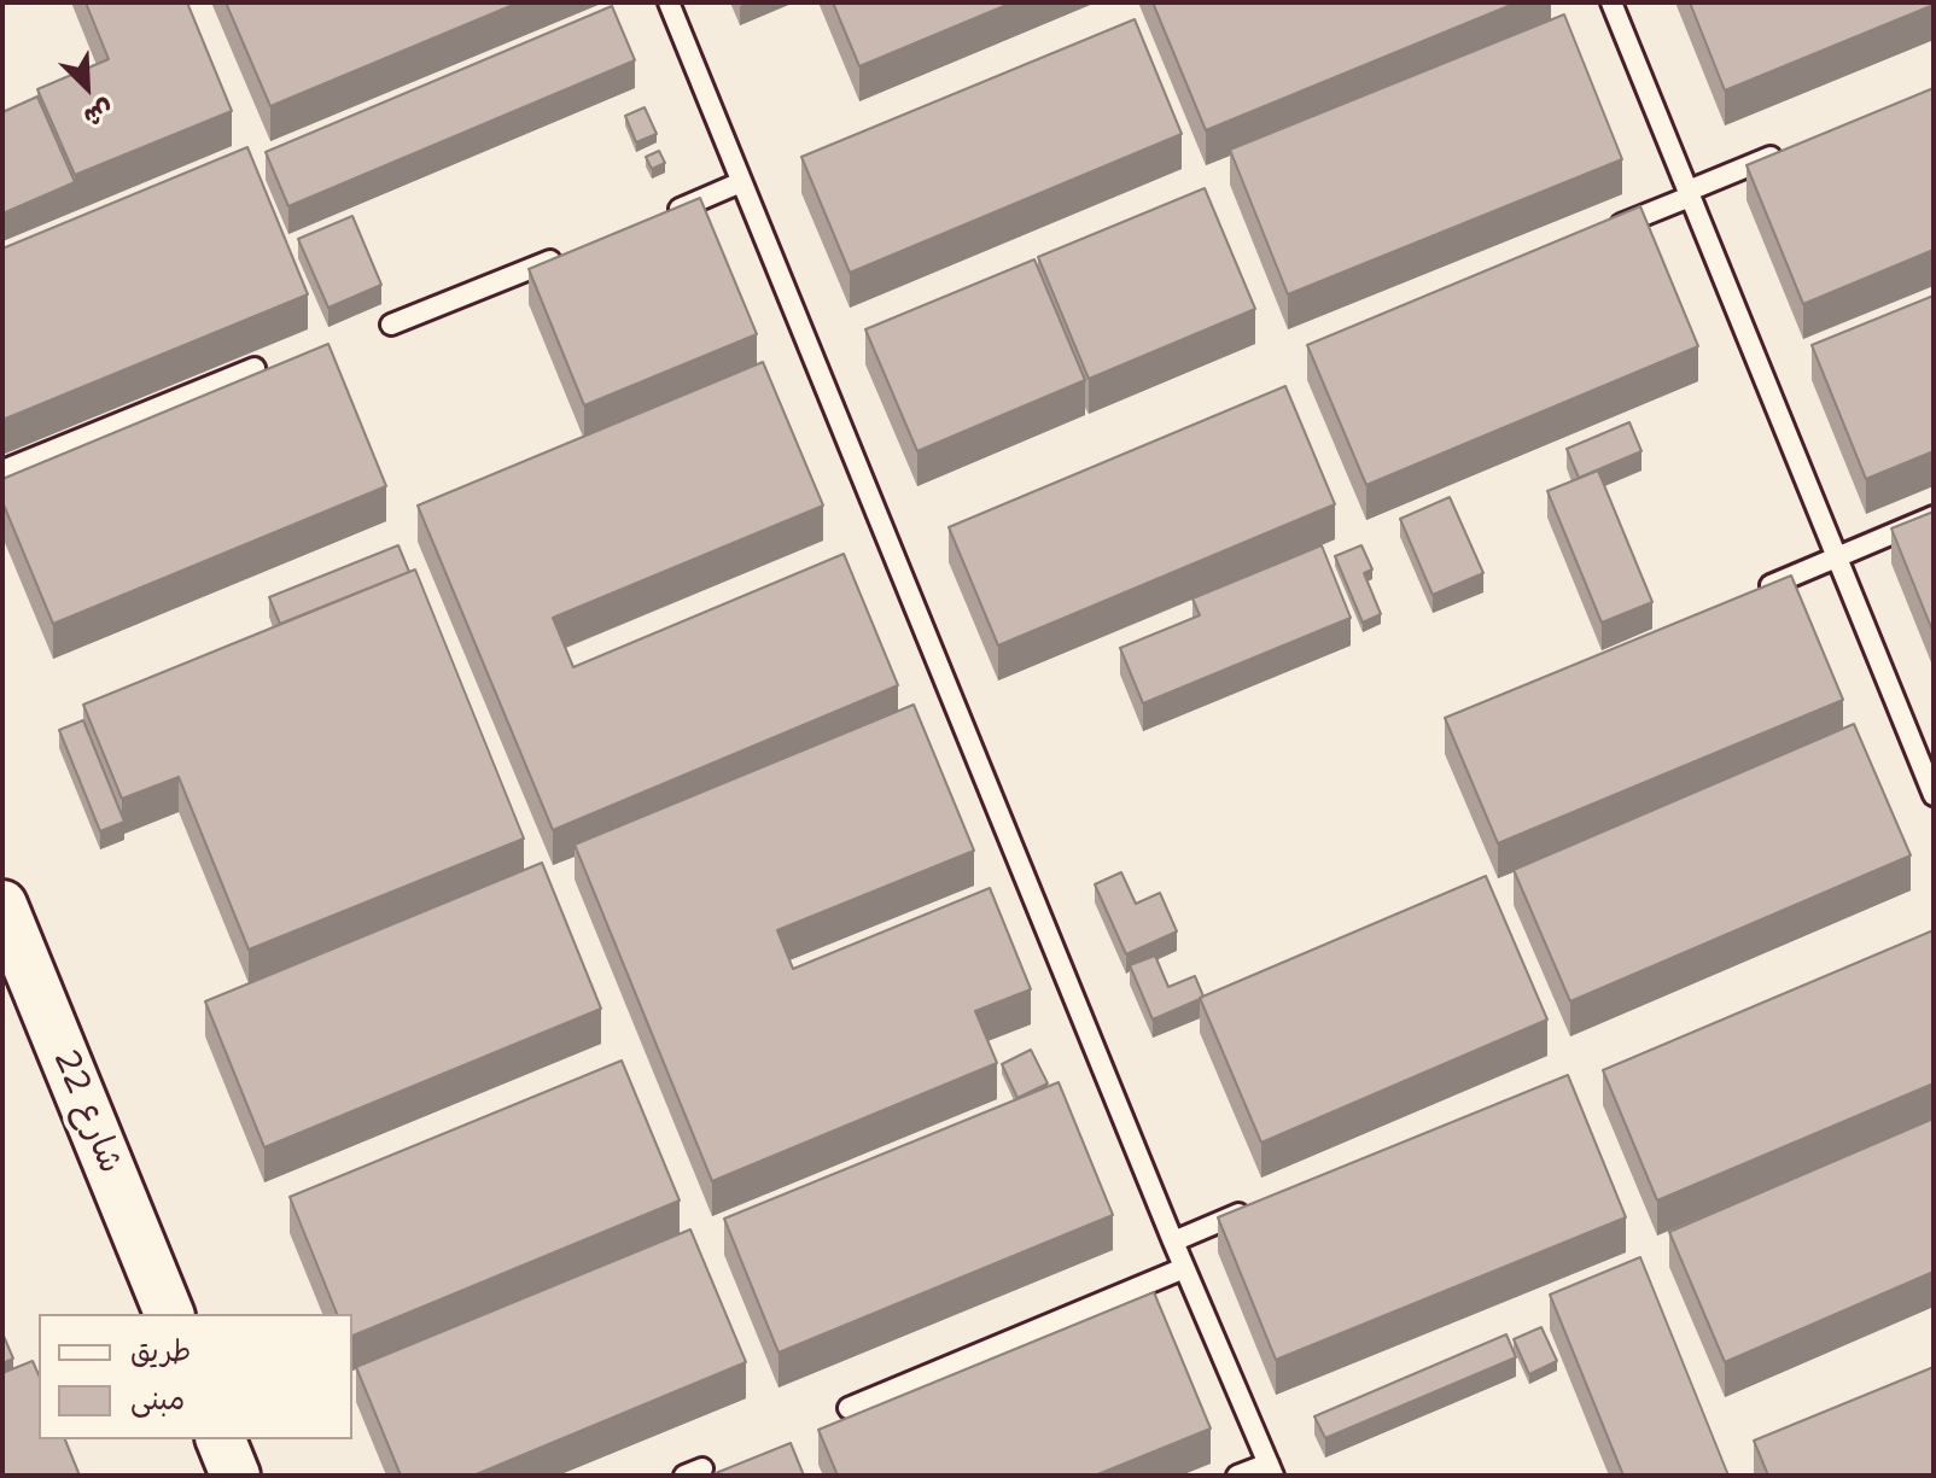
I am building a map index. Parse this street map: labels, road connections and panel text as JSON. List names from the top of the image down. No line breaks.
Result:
{"streets":{"street":["شارع 22"]},"legend":["طريق","مبنى"],"north":"bottom right"}
